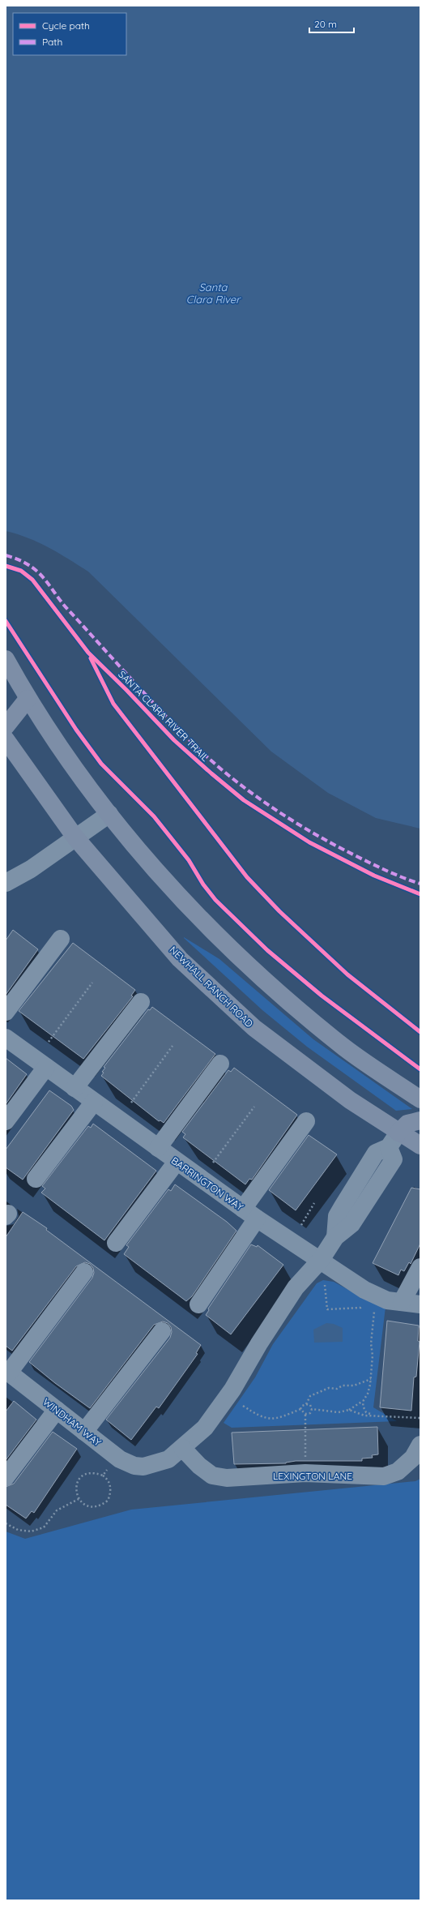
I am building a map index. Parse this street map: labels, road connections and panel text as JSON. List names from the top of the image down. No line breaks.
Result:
{"streets":{"main road":["NEWHALL RANCH ROAD"],"street":["BARRINGTON WAY","WINDHAM WAY","LEXINGTON LANE"],"cycle path":["SANTA CLARA RIVER TRAIL"]},"crossings":[["WINDHAM WAY","LEXINGTON LANE"]],"water":["Santa Clara River"],"legend":["Cycle path","Path"],"scale_bar":"20 m"}
